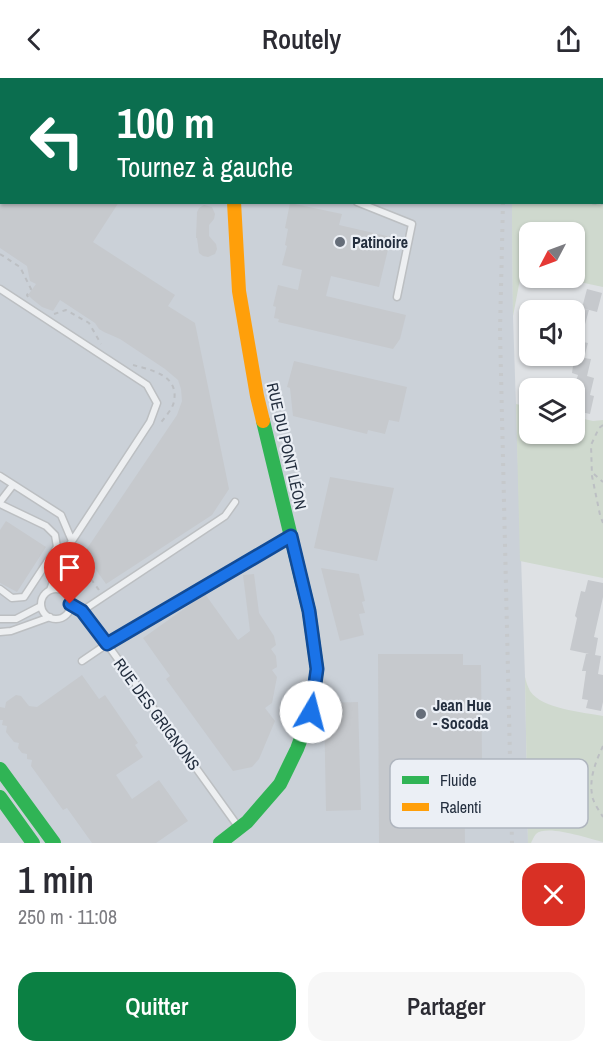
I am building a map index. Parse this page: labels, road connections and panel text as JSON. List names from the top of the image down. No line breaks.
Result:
{"streets":{"street":["RUE DU PONT LÉON"],"lane":["RUE DES GRIGNONS"]},"crossings":[["RUE DU PONT LÉON","RUE DES GRIGNONS"]],"places":["Patinoire","Jean Hue - Socoda"],"legend":["Fluide","Ralenti"],"north":"bottom left","page":{"header":"Routely","turn":["100 m","Tournez à gauche"],"heading":["1 min","250 m · 11:08"],"buttons":["Quitter","Partager"]}}
